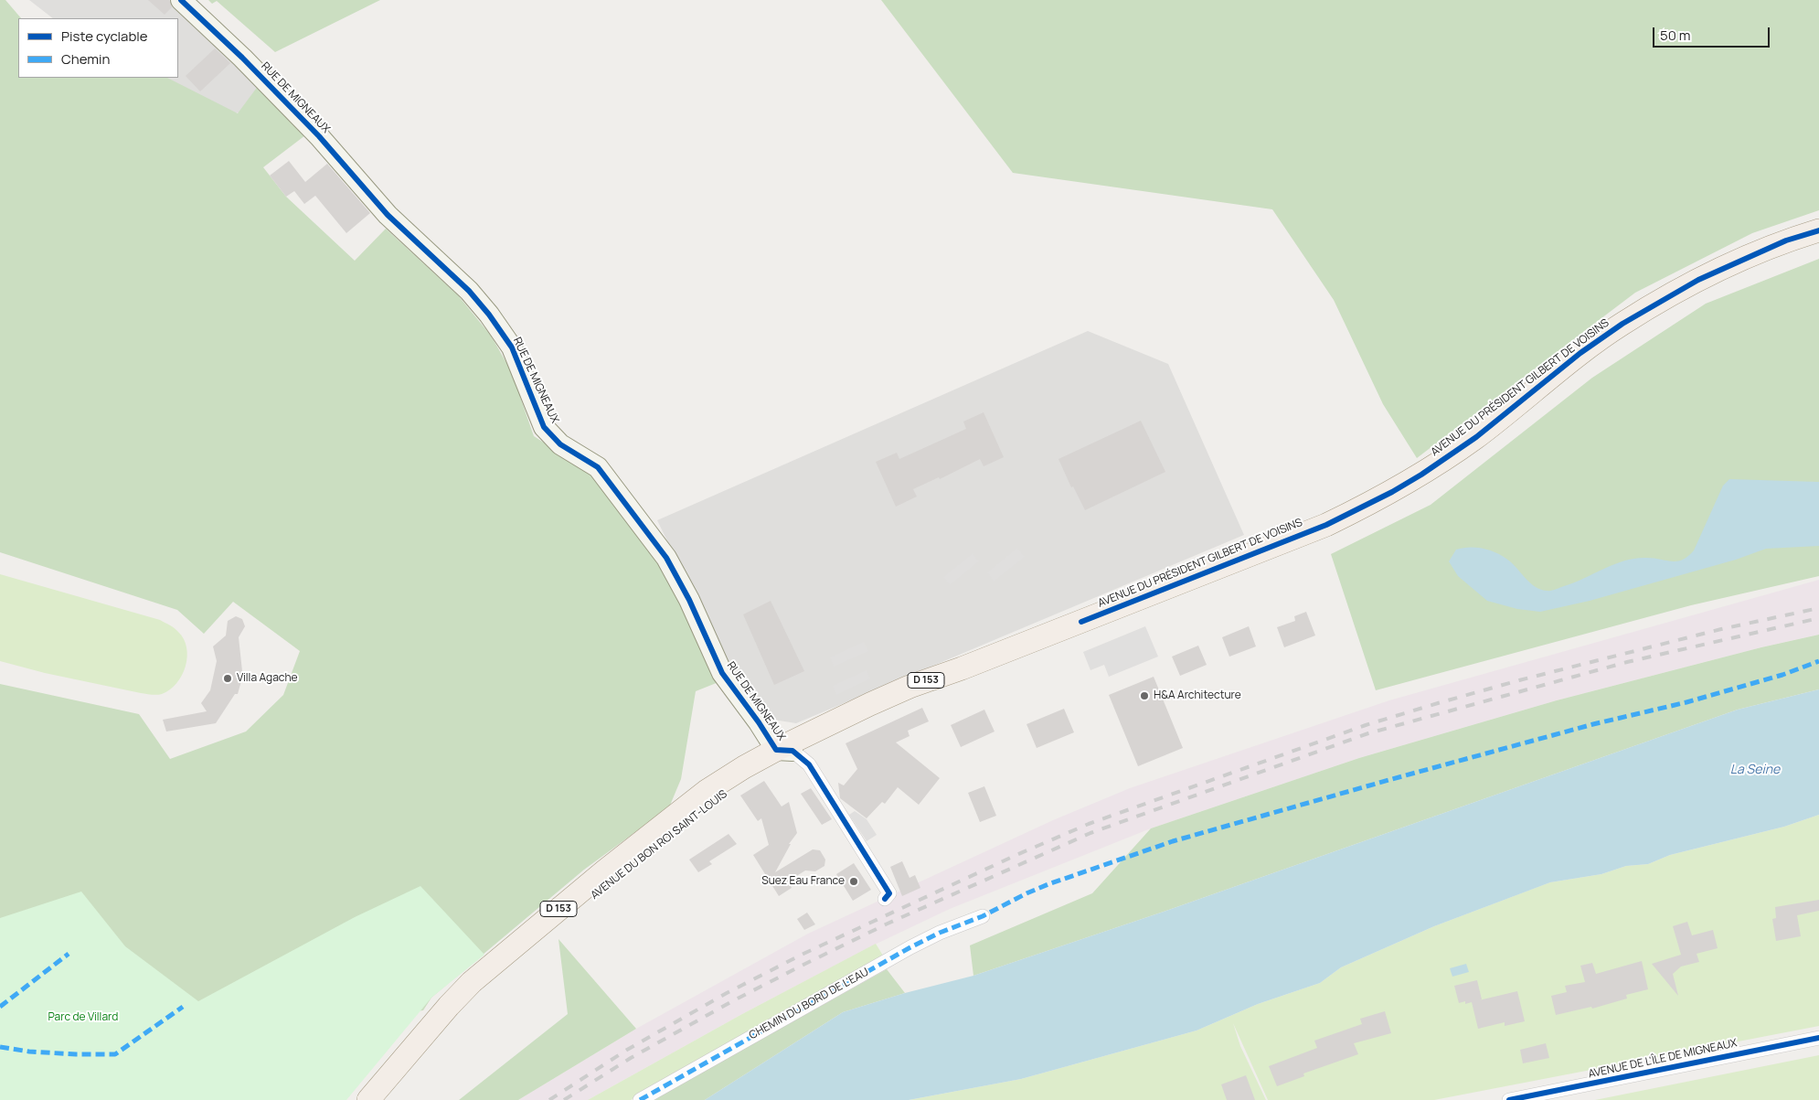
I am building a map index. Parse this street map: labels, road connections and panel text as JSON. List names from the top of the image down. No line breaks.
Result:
{"streets":{"main road":["AVENUE DU PRÉSIDENT GILBERT DE VOISINS","D 153","AVENUE DU BON ROI SAINT-LOUIS"],"street":["RUE DE MIGNEAUX","CHEMIN DU BORD DE L'EAU","AVENUE DE L'ÎLE DE MIGNEAUX"]},"crossings":[["RUE DE MIGNEAUX","AVENUE DU PRÉSIDENT GILBERT DE VOISINS"],["RUE DE MIGNEAUX","AVENUE DU BON ROI SAINT-LOUIS"],["AVENUE DU PRÉSIDENT GILBERT DE VOISINS","AVENUE DU BON ROI SAINT-LOUIS"]],"water":["La Seine"],"parks":["Parc de Villard"],"places":["Villa Agache","H&A Architecture","Suez Eau France"],"legend":["Piste cyclable","Chemin"],"scale_bar":"50 m"}
